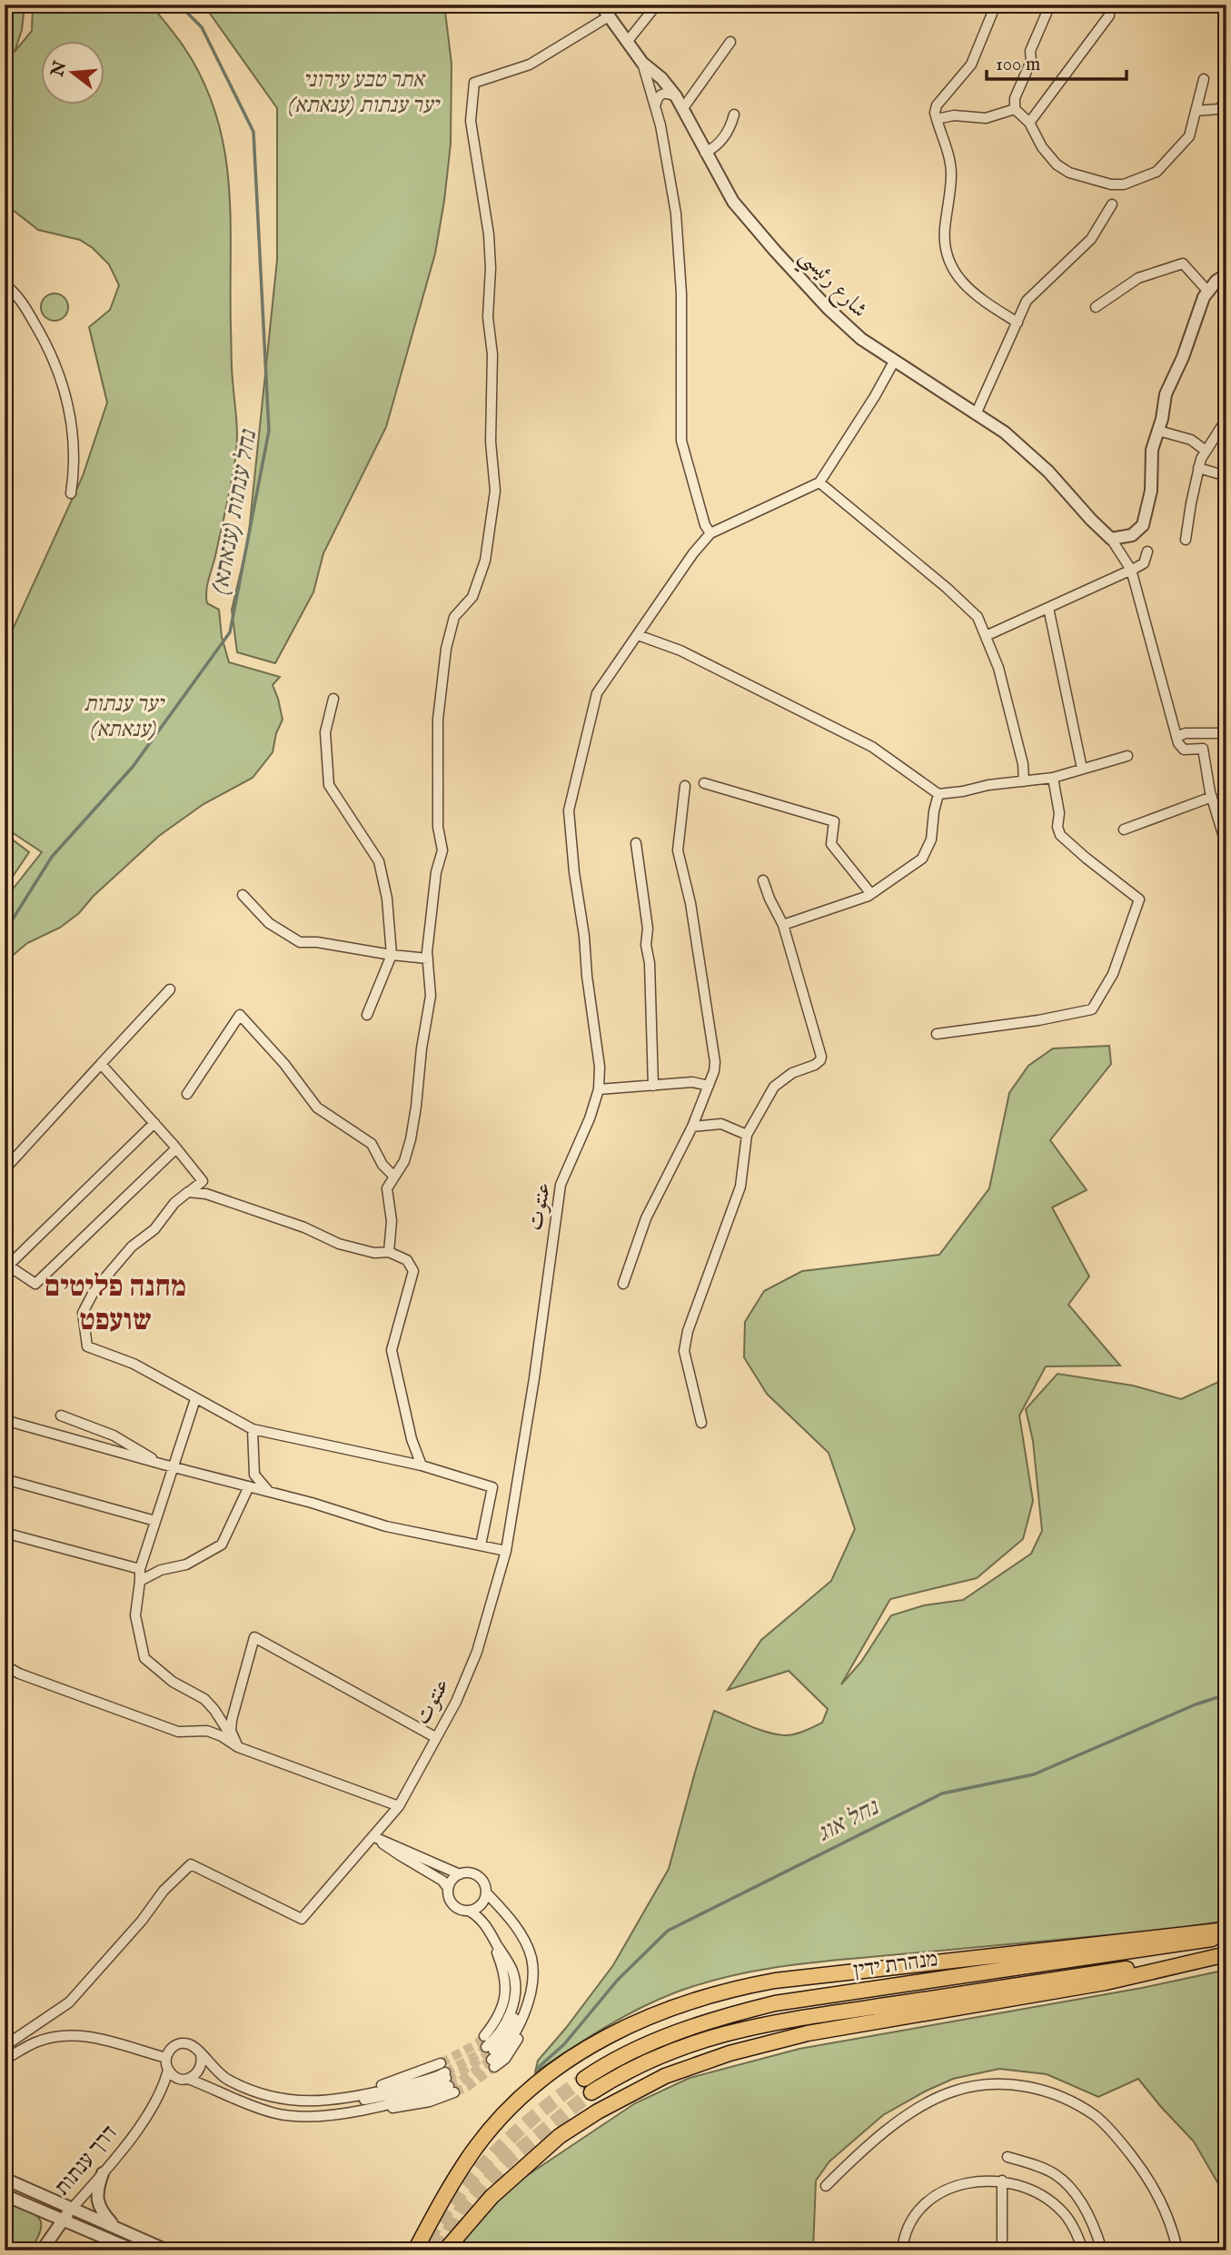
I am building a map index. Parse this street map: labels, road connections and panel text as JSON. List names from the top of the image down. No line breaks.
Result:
{"streets":{"highway":["מנהרת ידין"],"street":["شارع رئيسي","عنتوت","דרך ענתות"]},"districts":["מחנה פליטים שועפט"],"water":["נחל ענתות (ענאתא)","נחל אוג"],"parks":["אתר טבע עירוני יער ענתות (ענאתא)","יער ענתות (ענאתא)"],"scale_bar":"100 m","north":"left"}
